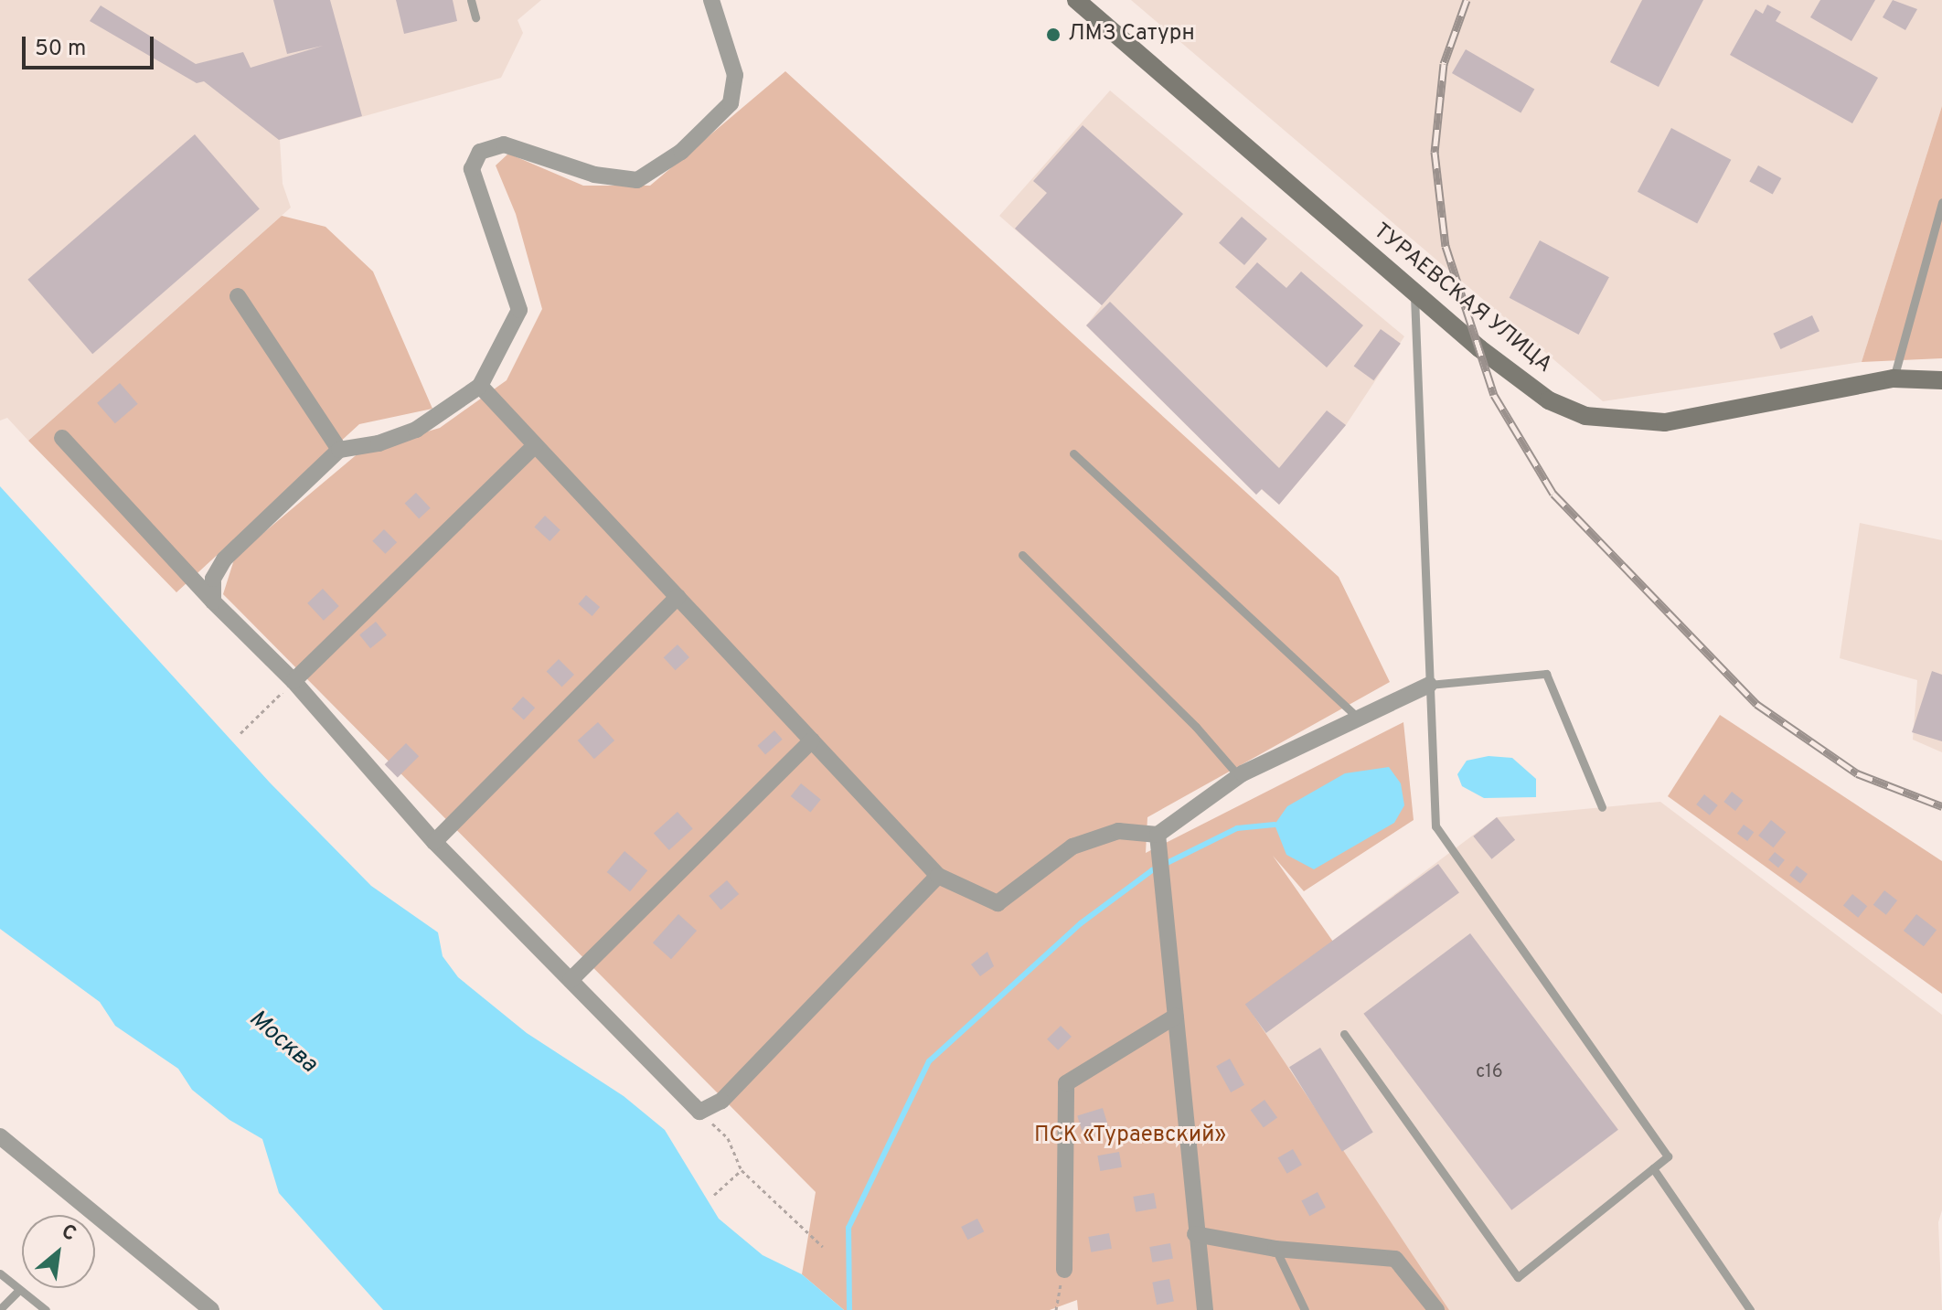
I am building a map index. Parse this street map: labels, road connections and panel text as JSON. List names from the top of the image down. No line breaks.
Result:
{"streets":{"main road":["ТУРАЕВСКАЯ УЛИЦА"]},"water":["Москва"],"parks":["ПСК «Тураевский»"],"places":["ЛМЗ Сатурн"],"house_numbers":["с16"],"scale_bar":"50 m","north":"top right"}
